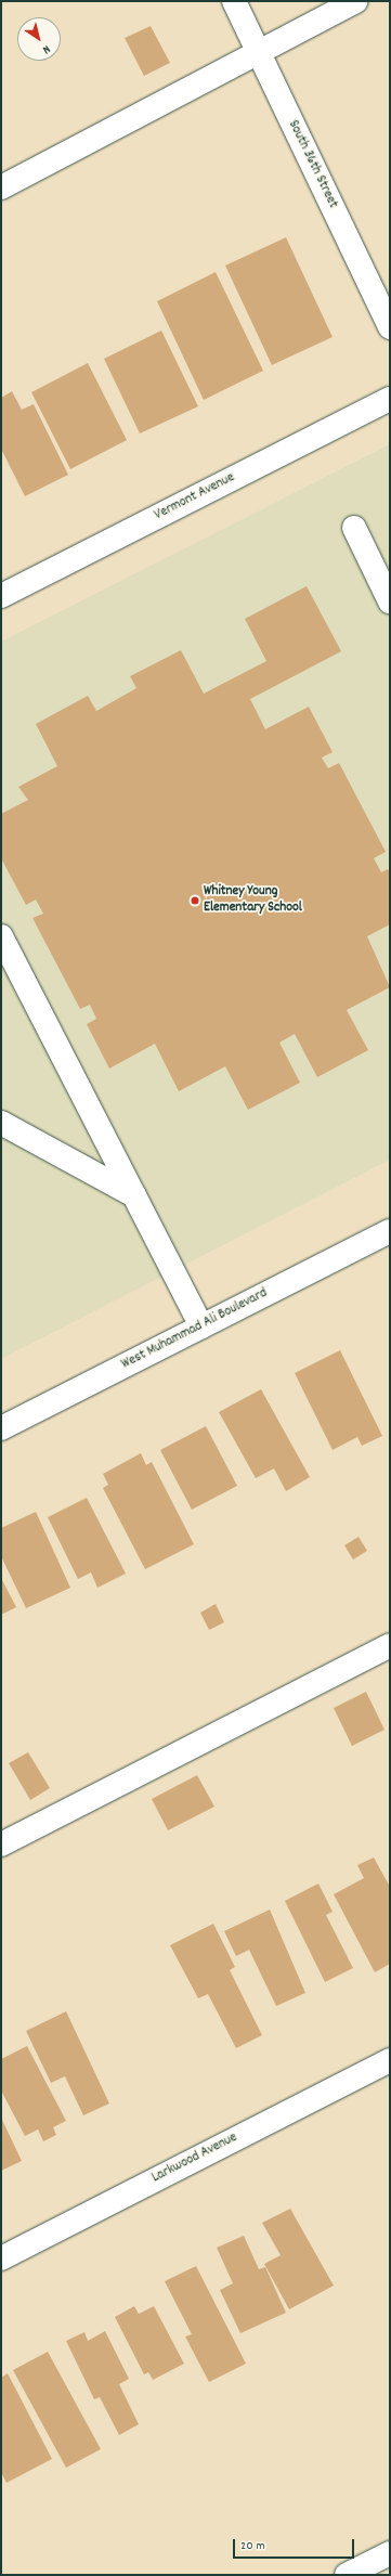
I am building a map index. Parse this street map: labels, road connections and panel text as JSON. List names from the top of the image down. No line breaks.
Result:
{"streets":{"street":["South 36th Street","Vermont Avenue","West Muhammad Ali Boulevard","Larkwood Avenue"]},"places":["Whitney Young Elementary School"],"scale_bar":"20 m","north":"bottom right"}
